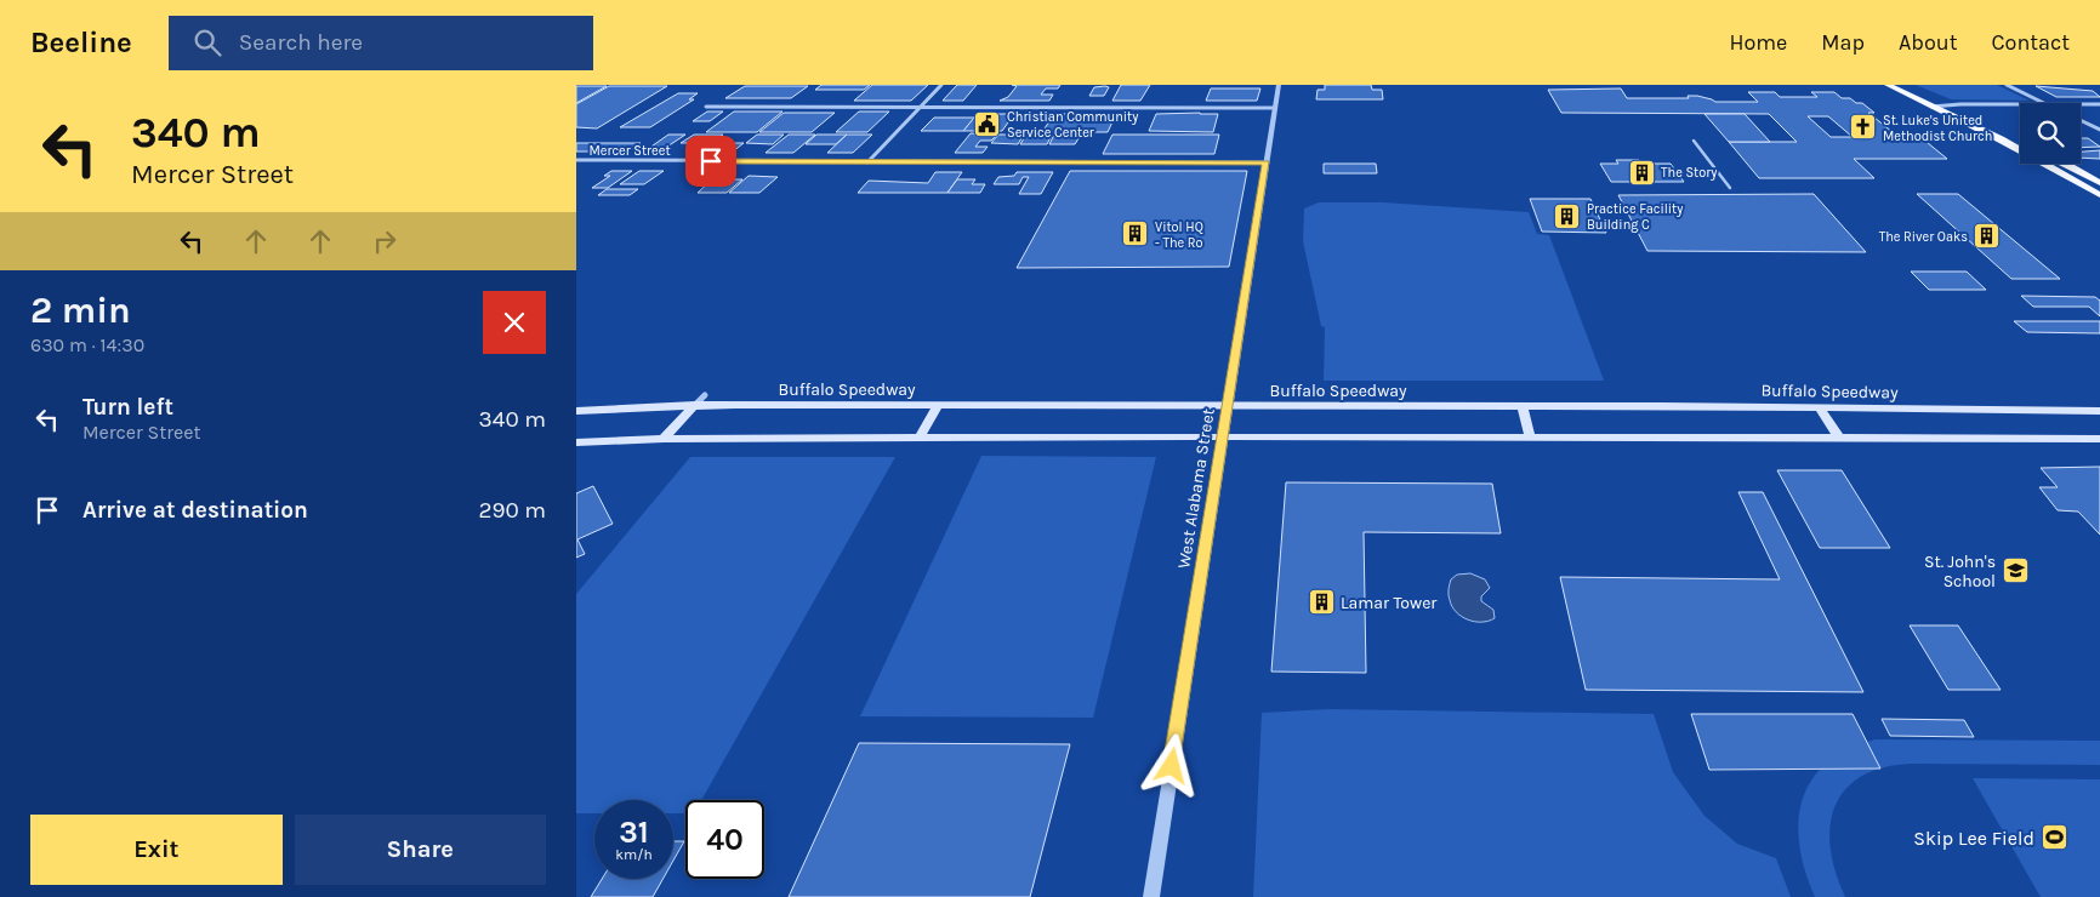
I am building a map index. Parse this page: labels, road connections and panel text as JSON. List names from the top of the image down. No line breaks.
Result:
{"streets":{"main road":["Buffalo Speedway"],"street":["Mercer Street","West Alabama Street"]},"crossings":[["Mercer Street","West Alabama Street"],["Buffalo Speedway","West Alabama Street"]],"places":{"public building":["Christian Community Service Center"],"church":["St. Luke's United Methodist Church"],"building":["The Story","Practice Facility Building C","Vitol HQ - The Ro","The River Oaks","Lamar Tower"],"school or university":["St. John's School"],"sports":["Skip Lee Field"]},"page":{"header":"Beeline","search":"Search here","nav":["Home","Map","About","Contact"],"turn":["340 m","Mercer Street"],"heading":["2 min","630 m · 14:30"],"list":[{"name":"Turn left","note":"Mercer Street","value":"340 m"},{"name":"Arrive at destination","value":"290 m"}],"speed":"31 km/h","limit":"40","buttons":["Exit","Share"]}}
